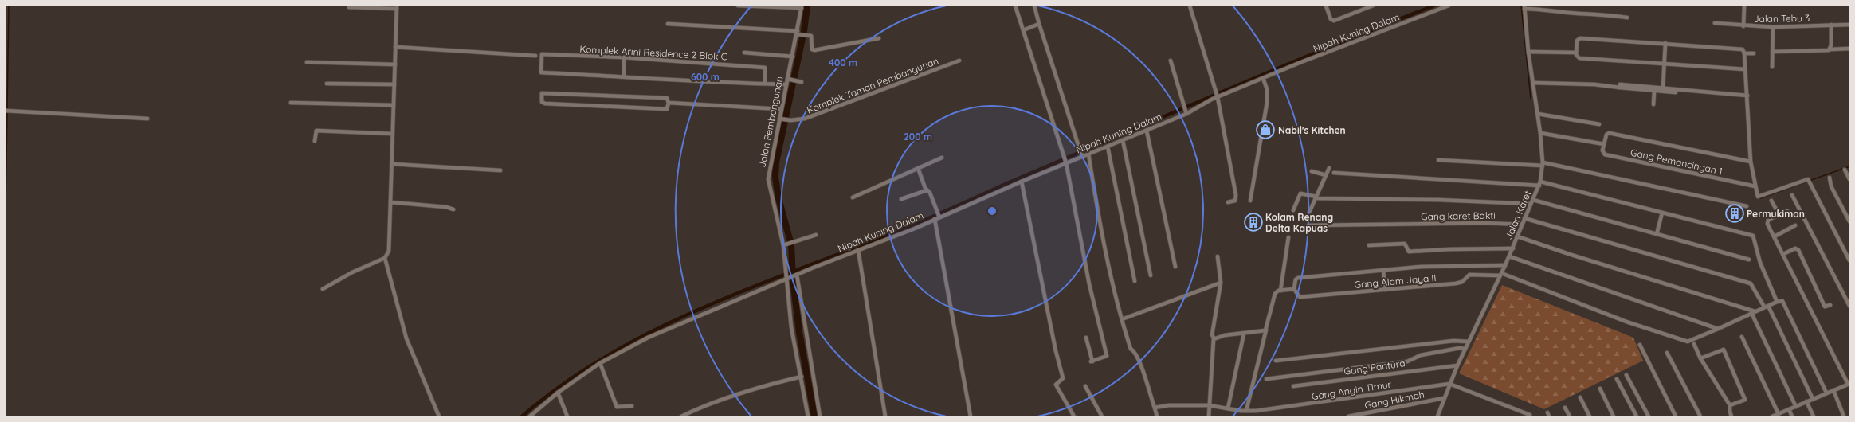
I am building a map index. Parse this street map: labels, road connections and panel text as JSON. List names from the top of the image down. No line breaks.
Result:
{"streets":{"street":["Jalan Tebu 3","Nipah Kuning Dalam","Komplek Arini Residence 2 Blok C","Komplek Taman Pembangunan","Jalan Pembangunan","Gang Pemancingan 1","Jalan Karet","Gang karet Bakti","Gang Alam Jaya II","Gang Pantura","Gang Angin TImur","Gang Hikmah"]},"crossings":[["Nipah Kuning Dalam","Jalan Pembangunan"],["Komplek Taman Pembangunan","Jalan Pembangunan"],["Jalan Karet","Gang karet Bakti"],["Jalan Karet","Gang Alam Jaya II"],["Jalan Karet","Gang Pantura"],["Jalan Karet","Gang Angin TImur"],["Jalan Karet","Gang Hikmah"]],"places":{"shop":["Nabil's Kitchen"],"building":["Permukiman","Kolam Renang Delta Kapuas"]},"rings":["400 m","600 m","200 m"]}
